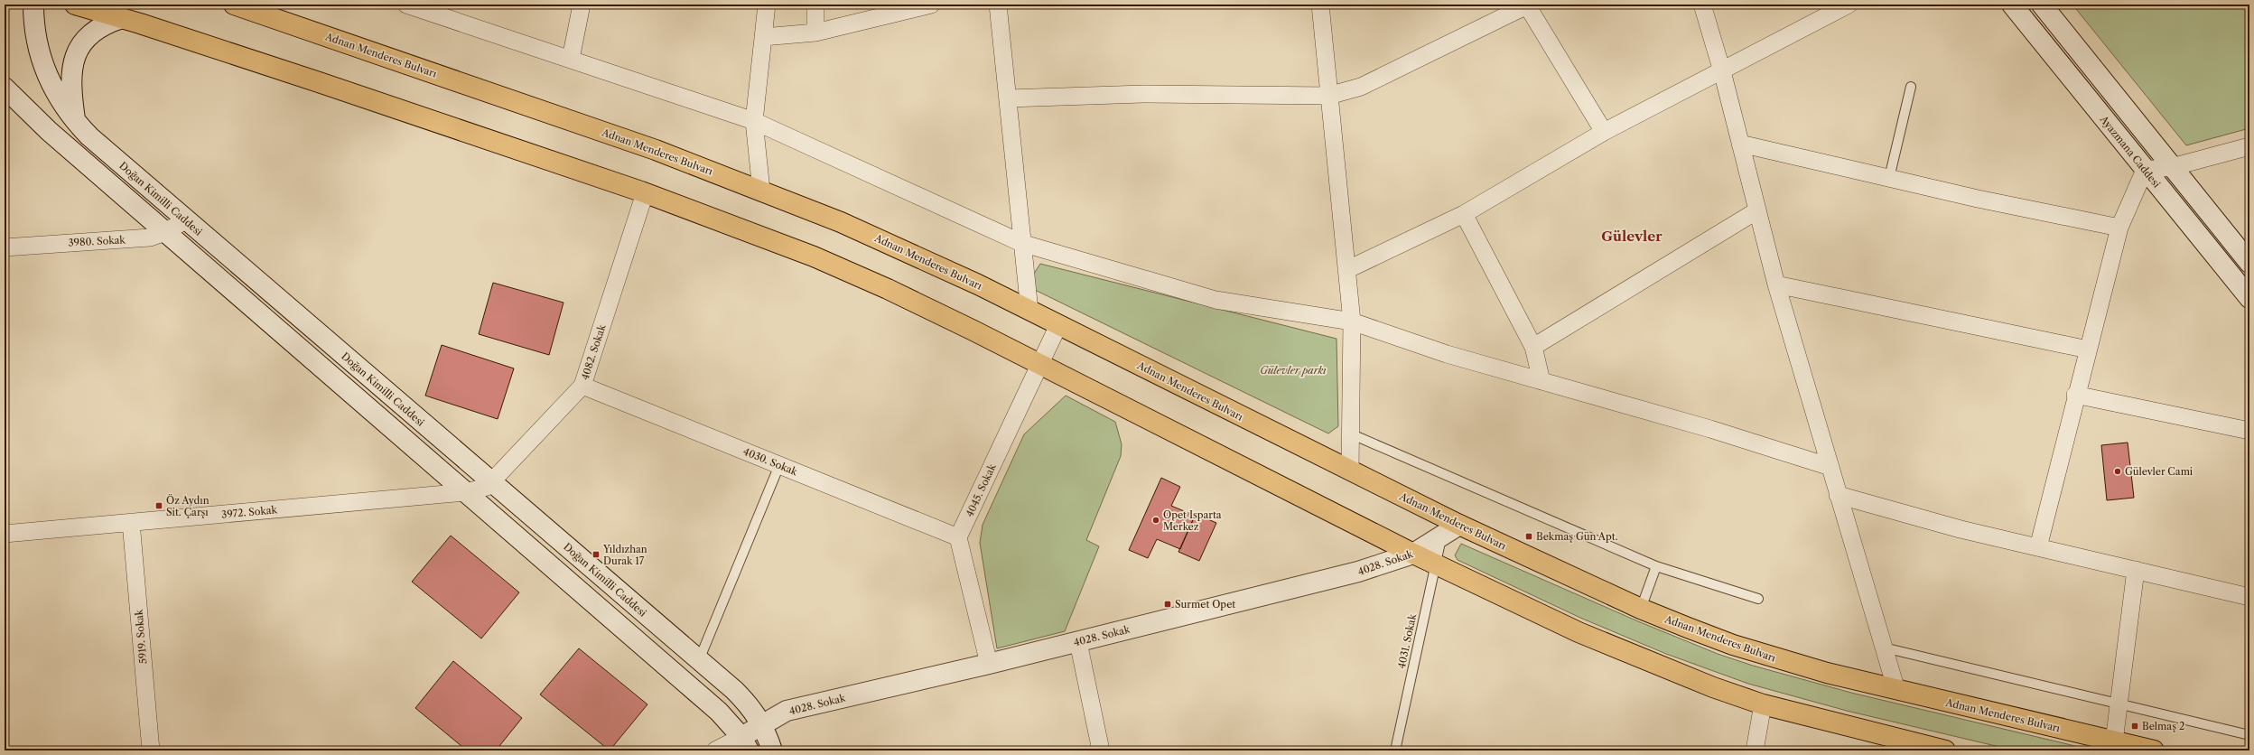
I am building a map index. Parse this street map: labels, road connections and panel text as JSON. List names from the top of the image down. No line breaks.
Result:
{"streets":{"main road":["Adnan Menderes Bulvarı","Ayazmana Caddesi","Doğan Kimilli Caddesi","4028. Sokak"],"street":["3980. Sokak","4082. Sokak","4030. Sokak","4045. Sokak","3972. Sokak","5919. Sokak"],"lane":["4031. Sokak"]},"crossings":[["Adnan Menderes Bulvarı","4045. Sokak"],["Adnan Menderes Bulvarı","4028. Sokak"],["Doğan Kimilli Caddesi","3980. Sokak"],["Doğan Kimilli Caddesi","4082. Sokak"],["Doğan Kimilli Caddesi","3972. Sokak"],["Doğan Kimilli Caddesi","4028. Sokak"],["4082. Sokak","4030. Sokak"],["4082. Sokak","3972. Sokak"],["4030. Sokak","4045. Sokak"],["3972. Sokak","5919. Sokak"],["4028. Sokak","4031. Sokak"]],"districts":["Gülevler"],"parks":["Gülevler parkı"],"places":{"other":["Gülevler Cami","Opet Isparta Merkez"],"transit":["Öz Aydın Sit. Çarşı","Bekmaş Gün Apt.","Yıldızhan Durak 17","Surmet Opet","Belmaş 2"]}}
